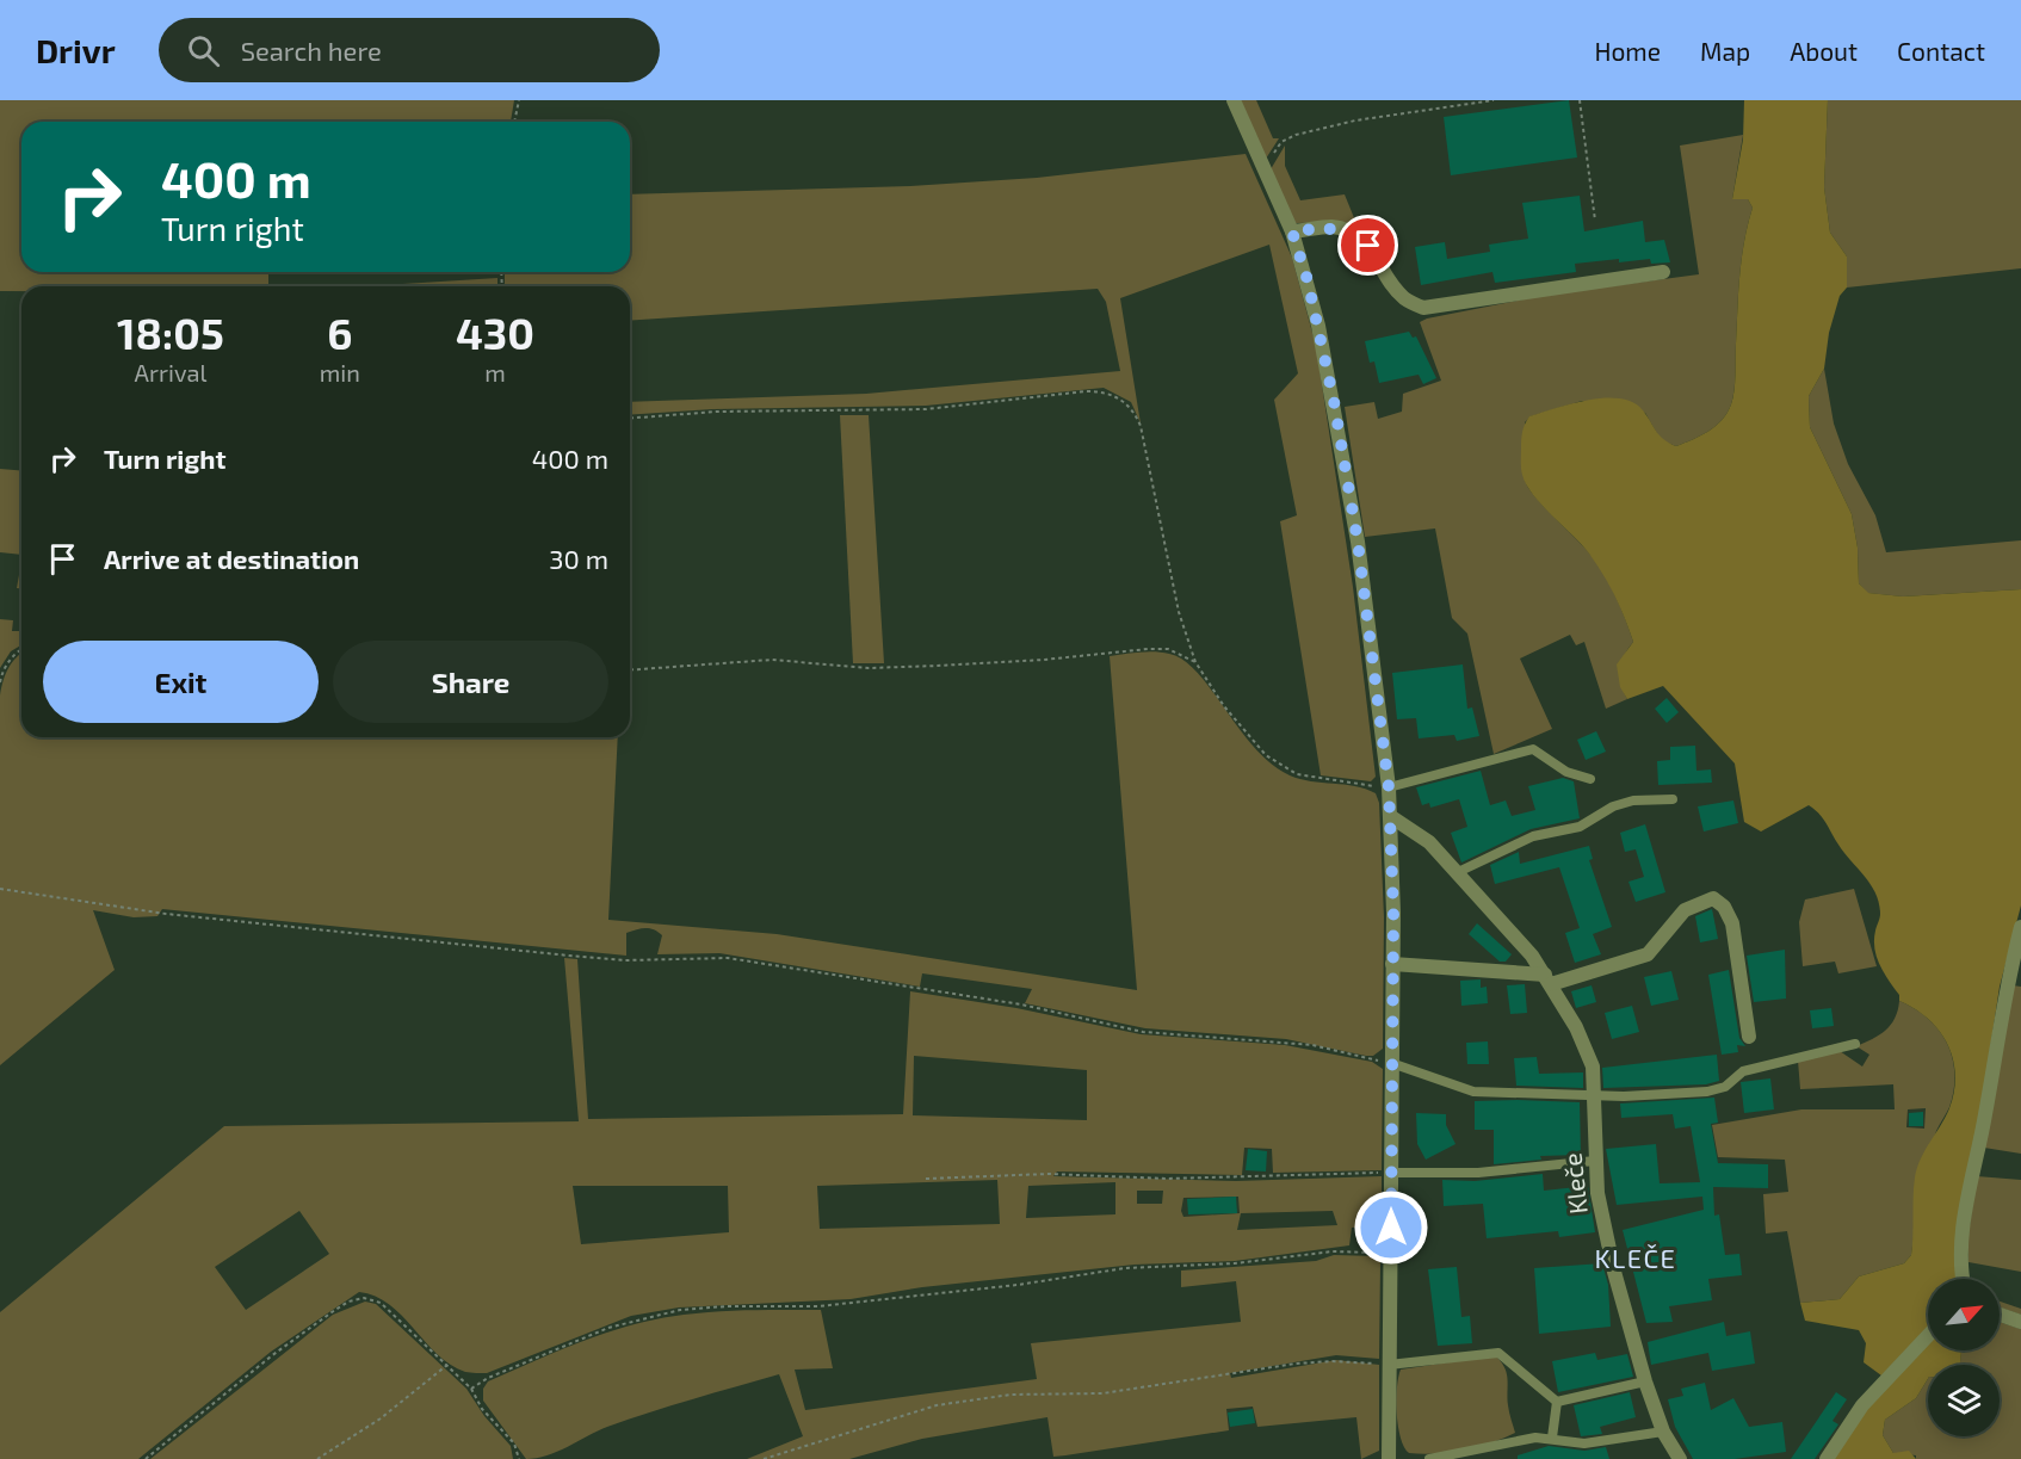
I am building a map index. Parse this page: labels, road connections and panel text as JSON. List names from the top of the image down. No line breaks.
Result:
{"streets":{"street":["Kleče"]},"districts":["KLEČE"],"north":"top right","page":{"header":"Drivr","search":"Search here","nav":["Home","Map","About","Contact"],"turn":["400 m","Turn right"],"eta":["18:05","Arrival","6","min","430","m"],"list":[{"name":"Turn right","value":"400 m"},{"name":"Arrive at destination","value":"30 m"}],"buttons":["Exit","Share"]}}
